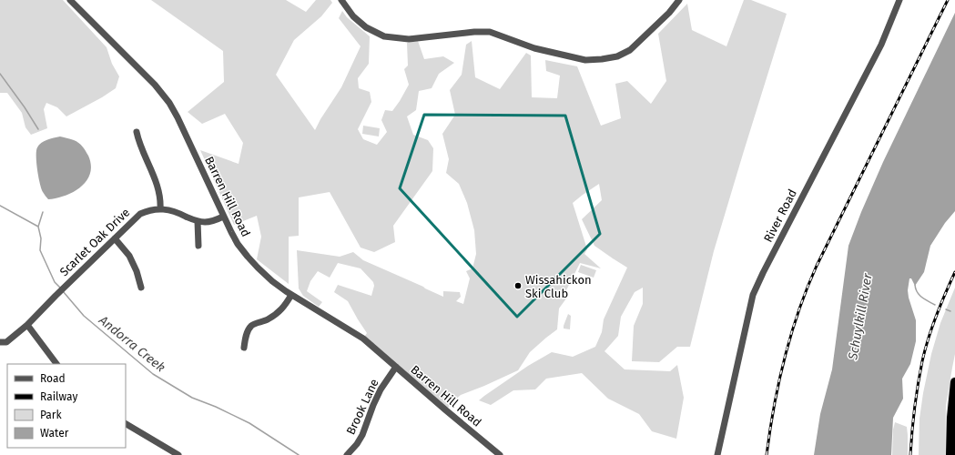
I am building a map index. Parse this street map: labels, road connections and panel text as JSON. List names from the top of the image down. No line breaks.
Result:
{"streets":{"street":["Barren Hill Road","River Road","Scarlet Oak Drive","Brook Lane"]},"crossings":[["Barren Hill Road","Scarlet Oak Drive"],["Barren Hill Road","Brook Lane"]],"water":["Schuylkill River","Andorra Creek"],"places":["Wissahickon Ski Club"],"legend":["Road","Railway","Park","Water"]}
